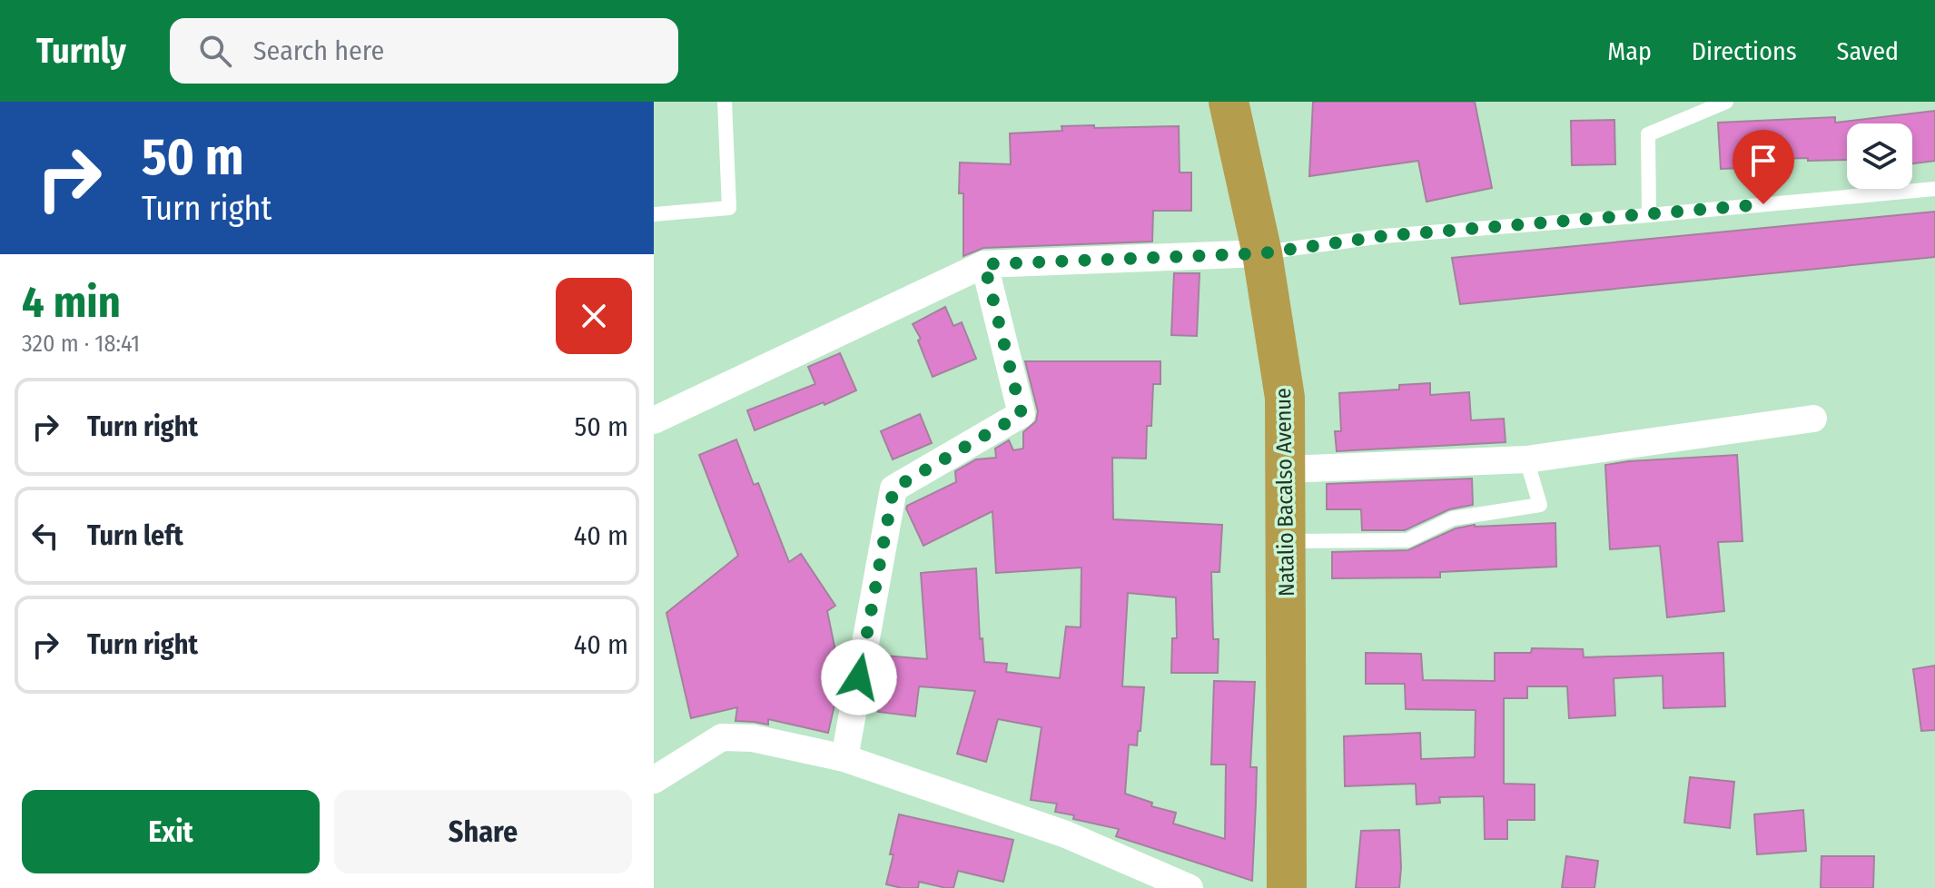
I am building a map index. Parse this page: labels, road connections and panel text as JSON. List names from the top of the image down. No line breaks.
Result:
{"streets":{"highway":["Natalio Bacalso Avenue"]},"page":{"header":"Turnly","search":"Search here","nav":["Map","Directions","Saved"],"turn":["50 m","Turn right"],"heading":["4 min","320 m · 18:41"],"list":[{"name":"Turn right","value":"50 m"},{"name":"Turn left","value":"40 m"},{"name":"Turn right","value":"40 m"}],"buttons":["Exit","Share"]}}
